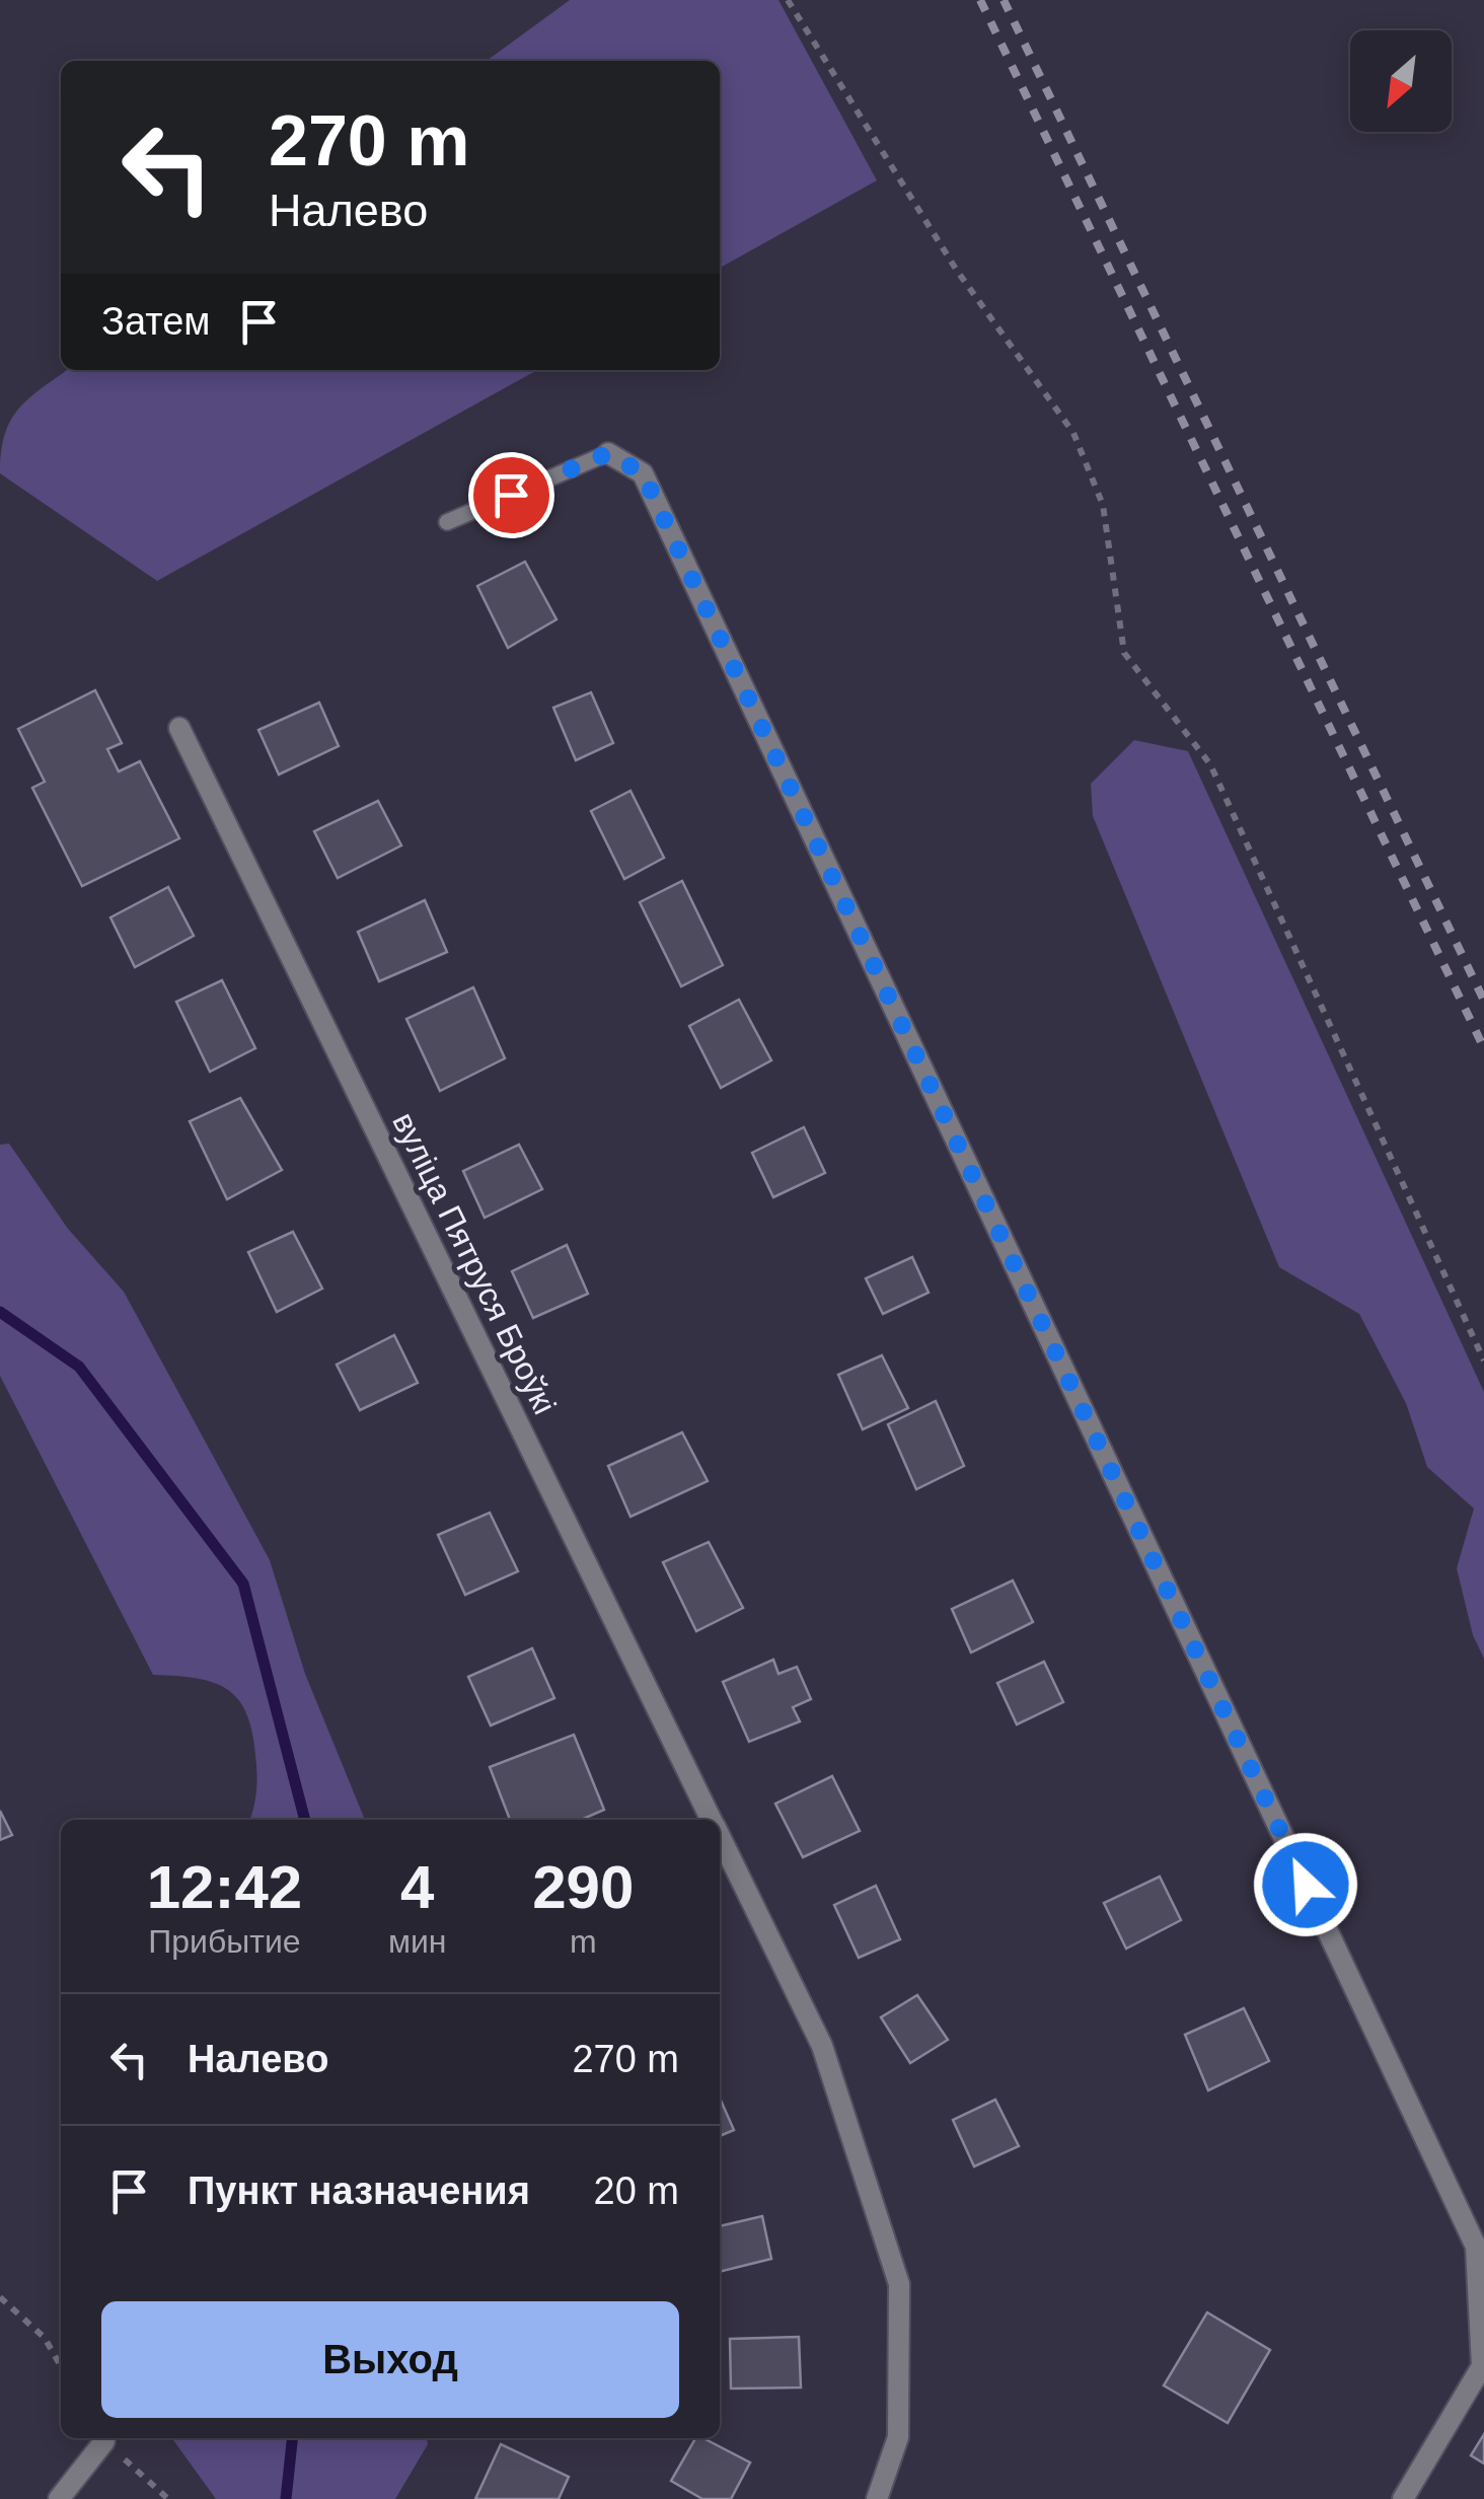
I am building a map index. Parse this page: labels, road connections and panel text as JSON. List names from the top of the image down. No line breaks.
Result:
{"streets":{"street":["вуліца Пятруся Броўкі"]},"north":"bottom left","page":{"turn":["270 m","Налево"],"then":"Затем","eta":["12:42","Прибытие","4","мин","290","m"],"list":[{"name":"Налево","value":"270 m"},{"name":"Пункт назначения","value":"20 m"}],"buttons":"Выход"}}
